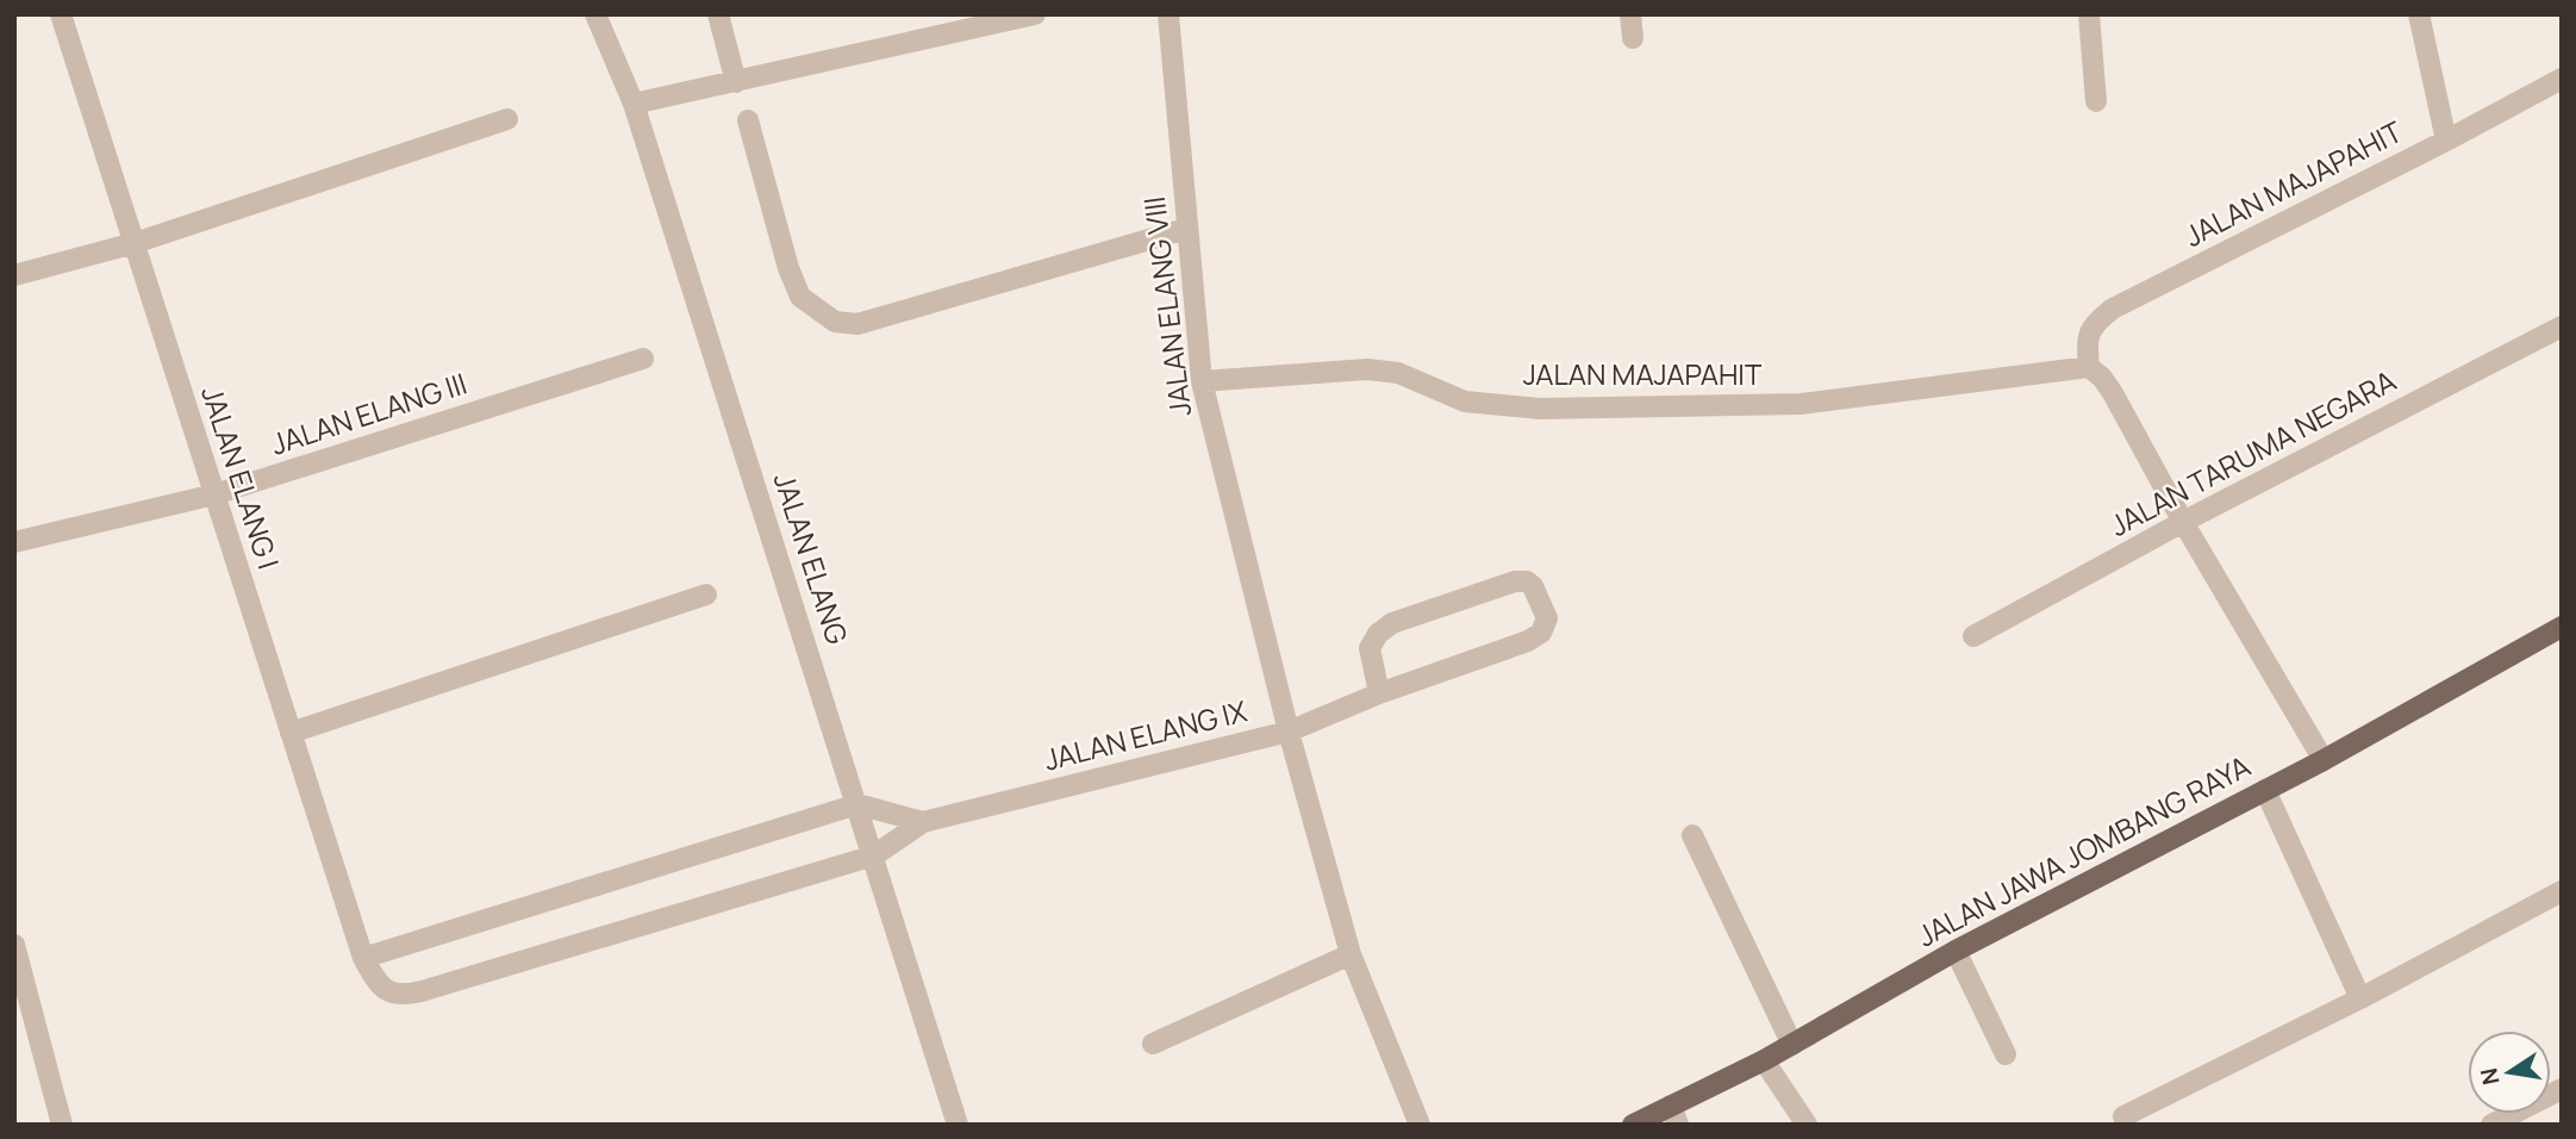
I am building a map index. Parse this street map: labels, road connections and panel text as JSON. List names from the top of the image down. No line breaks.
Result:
{"streets":{"main road":["JALAN JAWA JOMBANG RAYA"],"street":["JALAN MAJAPAHIT","JALAN ELANG VIII","JALAN ELANG III","JALAN TARUMA NEGARA","JALAN ELANG I","JALAN ELANG","JALAN ELANG IX"]},"crossings":[["JALAN MAJAPAHIT","JALAN ELANG VIII"],["JALAN ELANG VIII","JALAN ELANG IX"],["JALAN ELANG III","JALAN ELANG I"],["JALAN ELANG I","JALAN ELANG"],["JALAN ELANG I","JALAN ELANG IX"],["JALAN ELANG","JALAN ELANG IX"]],"north":"left"}
